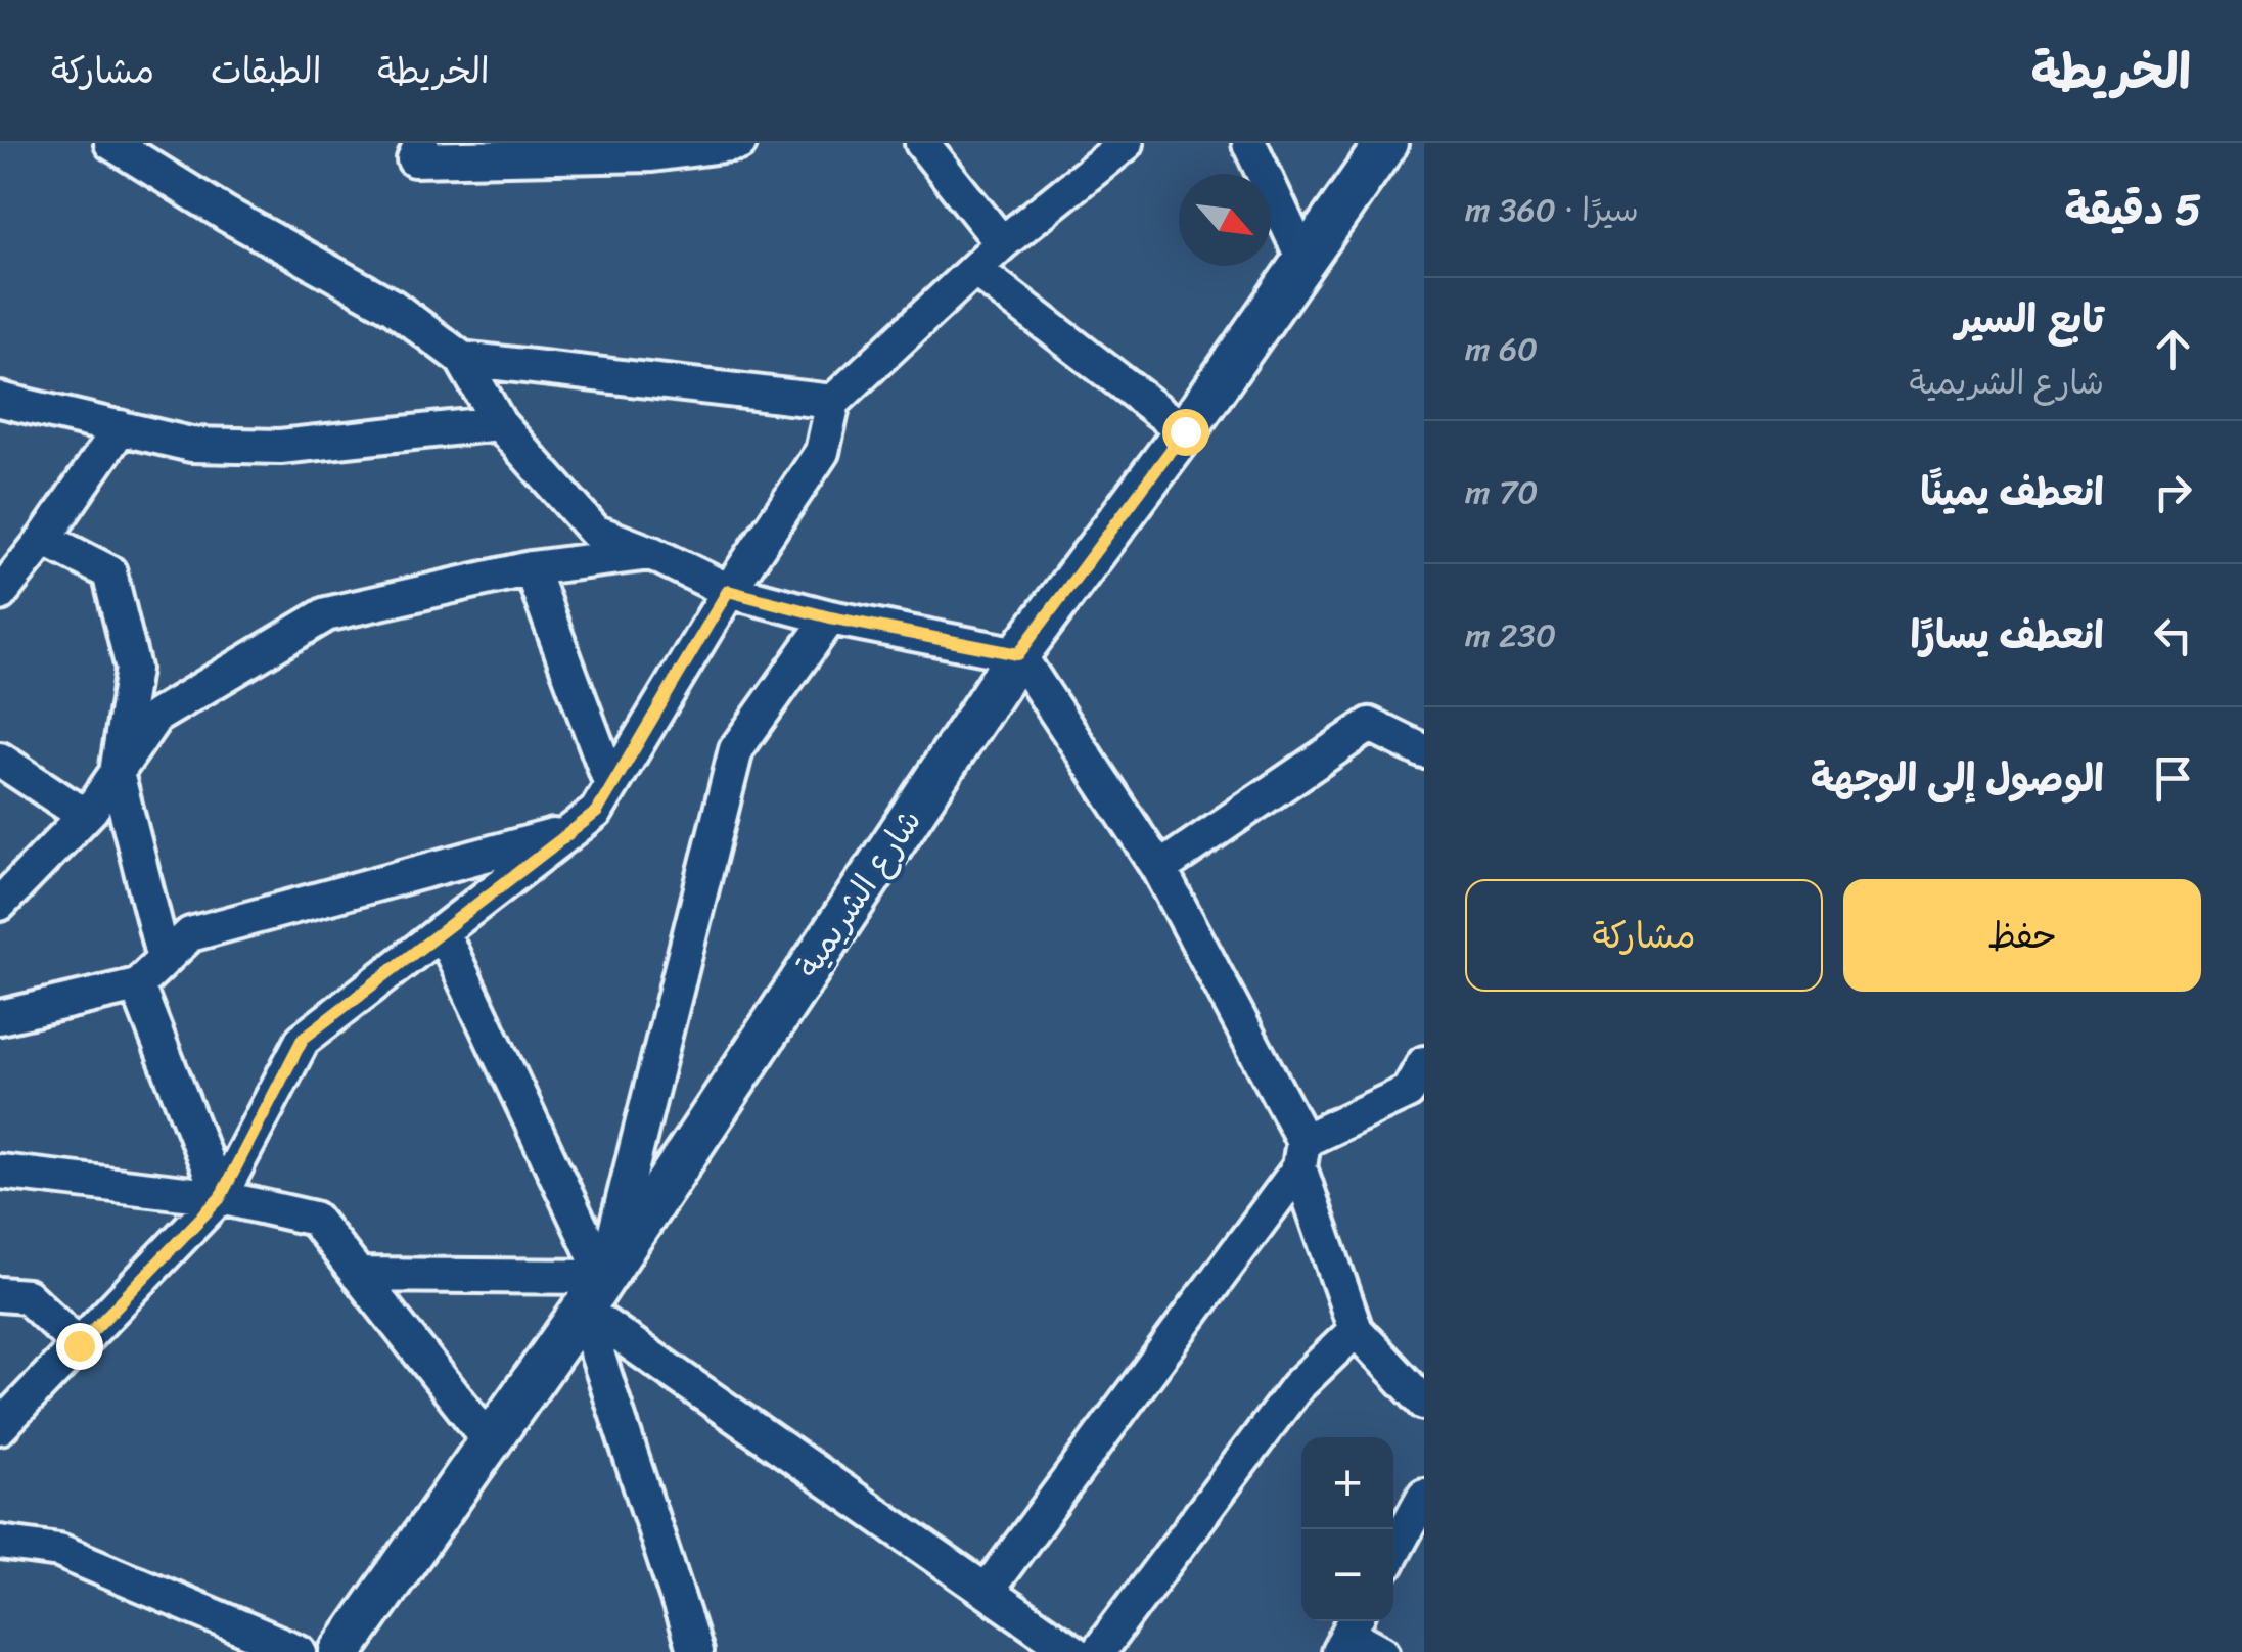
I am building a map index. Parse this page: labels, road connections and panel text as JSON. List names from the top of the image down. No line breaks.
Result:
{"streets":{"street":["شارع الشريمية"]},"north":"bottom right","page":{"header":"الخريطة","nav":["الخريطة","الطبقات","مشاركة"],"heading":["5 دقيقة","سيرًا · 360 m"],"list":[["تابع السير","شارع الشريمية","60 m"],["انعطف يمينًا","70 m"],["انعطف يسارًا","230 m"],"الوصول إلى الوجهة"],"buttons":["حفظ","مشاركة"],"map_buttons":["+","−"]}}
